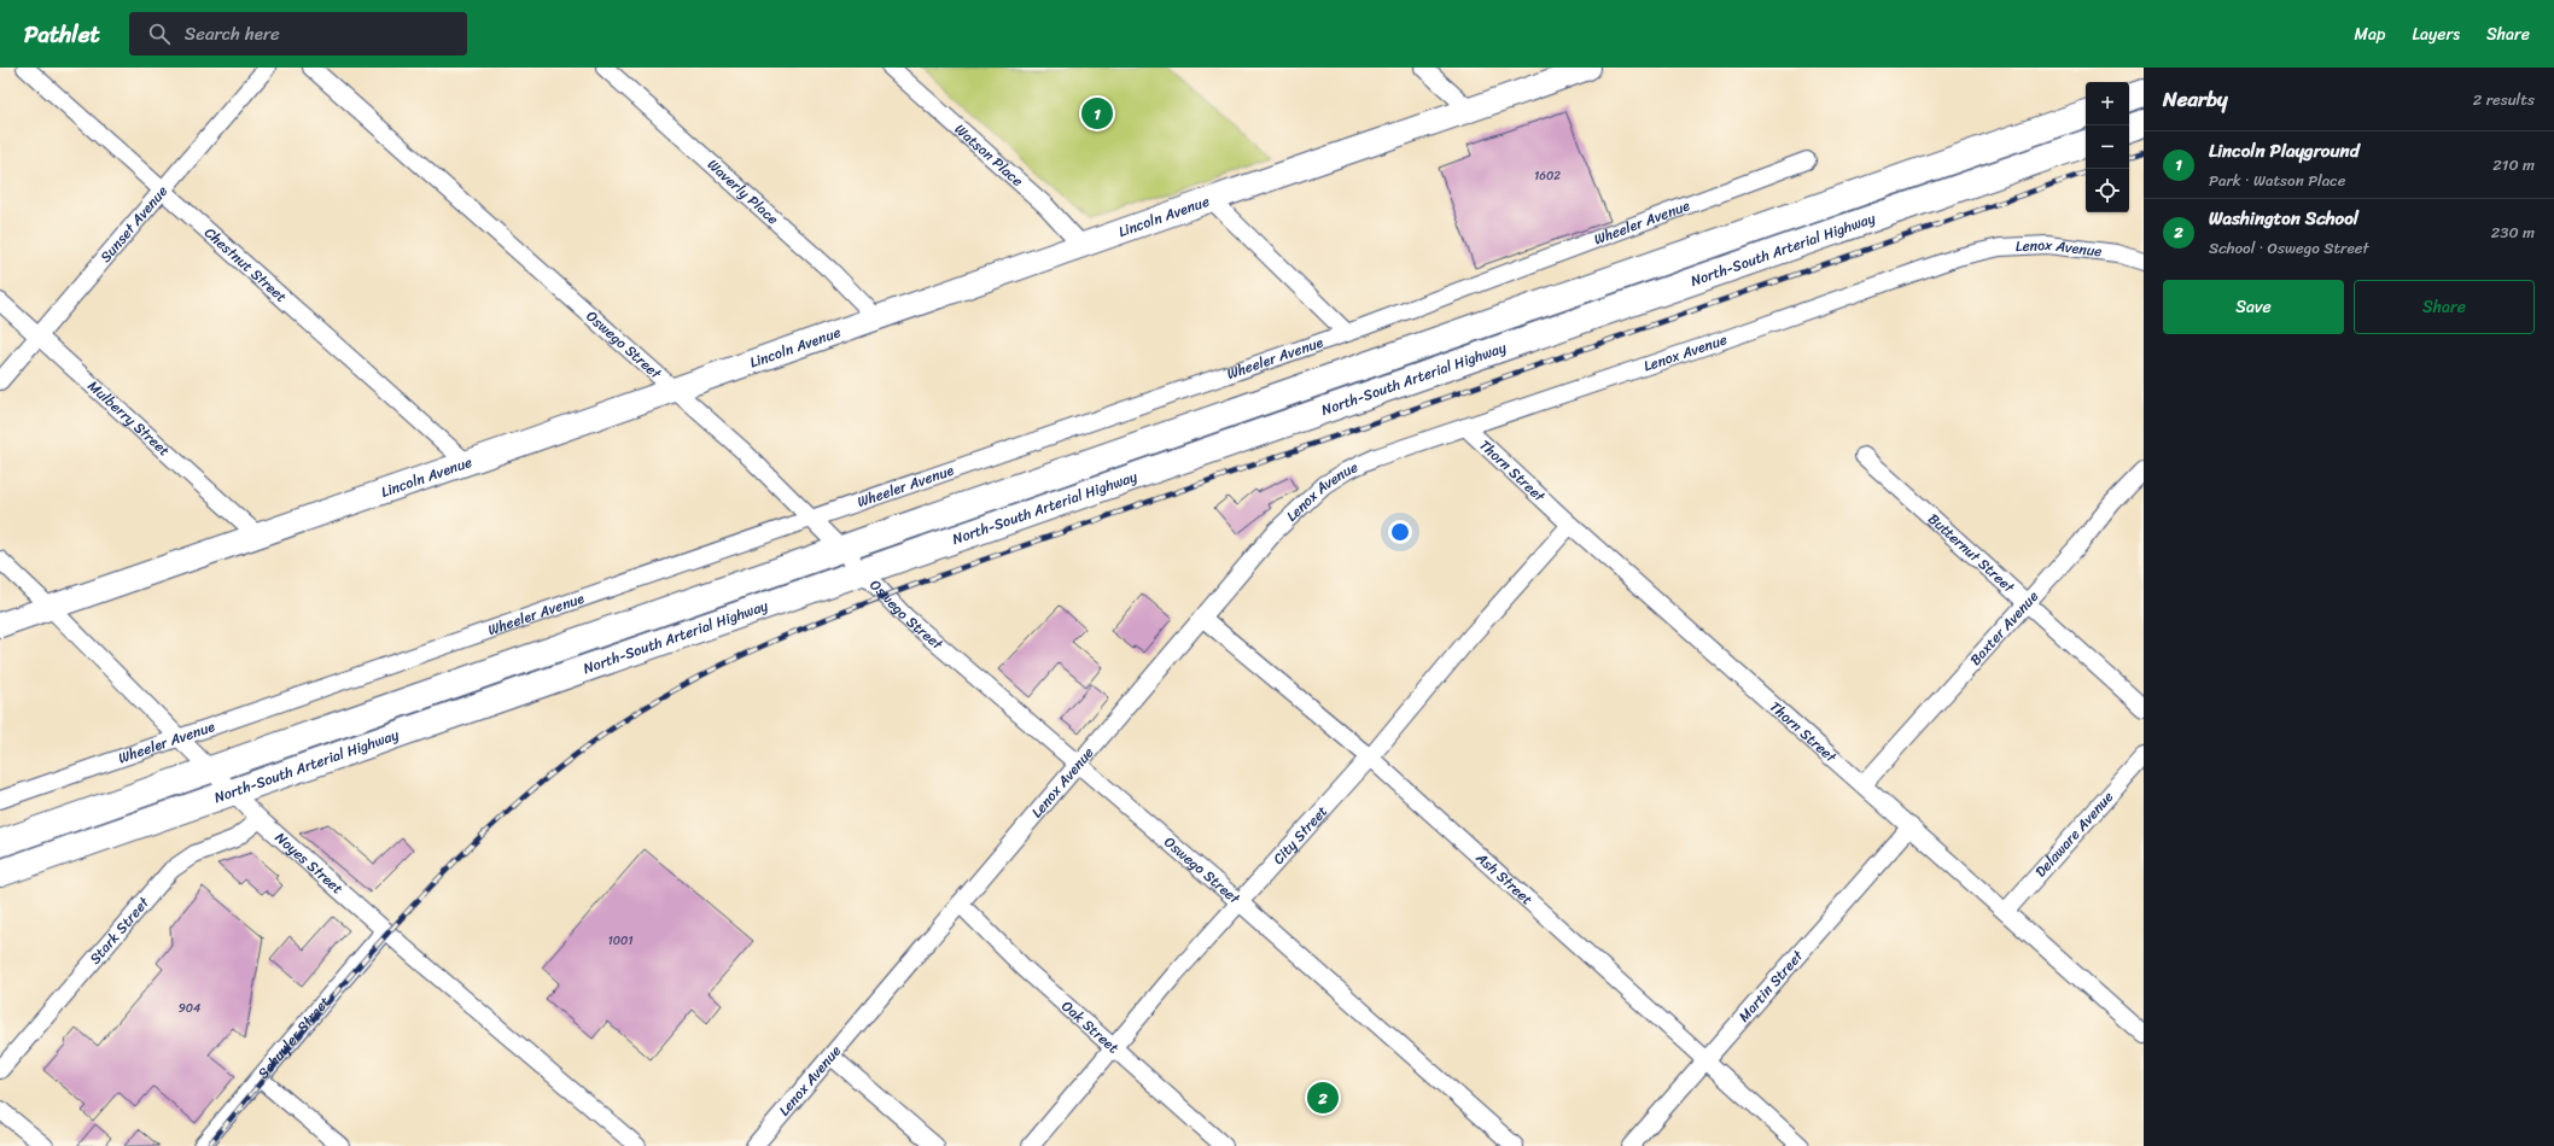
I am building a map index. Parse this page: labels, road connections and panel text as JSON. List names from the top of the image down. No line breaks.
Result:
{"streets":{"highway":["North-South Arterial Highway"],"street":["Watson Place","Waverly Place","Lincoln Avenue","Wheeler Avenue","Sunset Avenue","Lenox Avenue","Chestnut Street","Oswego Street","Mulberry Street","Thorn Street","Butternut Street","Baxter Avenue","Delaware Avenue","City Street","Noyes Street","Ash Street","Stark Street","Martin Street","Oak Street","Schuyler Street"]},"crossings":[["Watson Place","Lincoln Avenue"],["Waverly Place","Lincoln Avenue"],["Lincoln Avenue","Chestnut Street"],["Lincoln Avenue","Oswego Street"],["Lincoln Avenue","Mulberry Street"],["Lincoln Avenue","Noyes Street"],["Wheeler Avenue","Oswego Street"],["Wheeler Avenue","Noyes Street"],["Sunset Avenue","Chestnut Street"],["Sunset Avenue","Mulberry Street"],["North-South Arterial Highway","Oswego Street"],["North-South Arterial Highway","Noyes Street"],["Lenox Avenue","Oswego Street"],["Lenox Avenue","Thorn Street"],["Lenox Avenue","Ash Street"],["Lenox Avenue","Oak Street"],["Oswego Street","City Street"],["Thorn Street","Baxter Avenue"],["Thorn Street","Delaware Avenue"],["Thorn Street","City Street"],["Thorn Street","Martin Street"],["Butternut Street","Baxter Avenue"],["City Street","Ash Street"],["City Street","Oak Street"],["Noyes Street","Stark Street"],["Noyes Street","Schuyler Street"],["Ash Street","Martin Street"]],"house_numbers":["1602","1001","904"],"page":{"header":"Pathlet","search":"Search here","nav":["Map","Layers","Share"],"heading":["Nearby","2 results"],"map_buttons":["+","−"],"pins":["1","2"],"list":[{"mark":"1","name":"Lincoln Playground","note":"Park · Watson Place","value":"210 m"},{"mark":"2","name":"Washington School","note":"School · Oswego Street","value":"230 m"}],"buttons":["Save","Share"]}}
